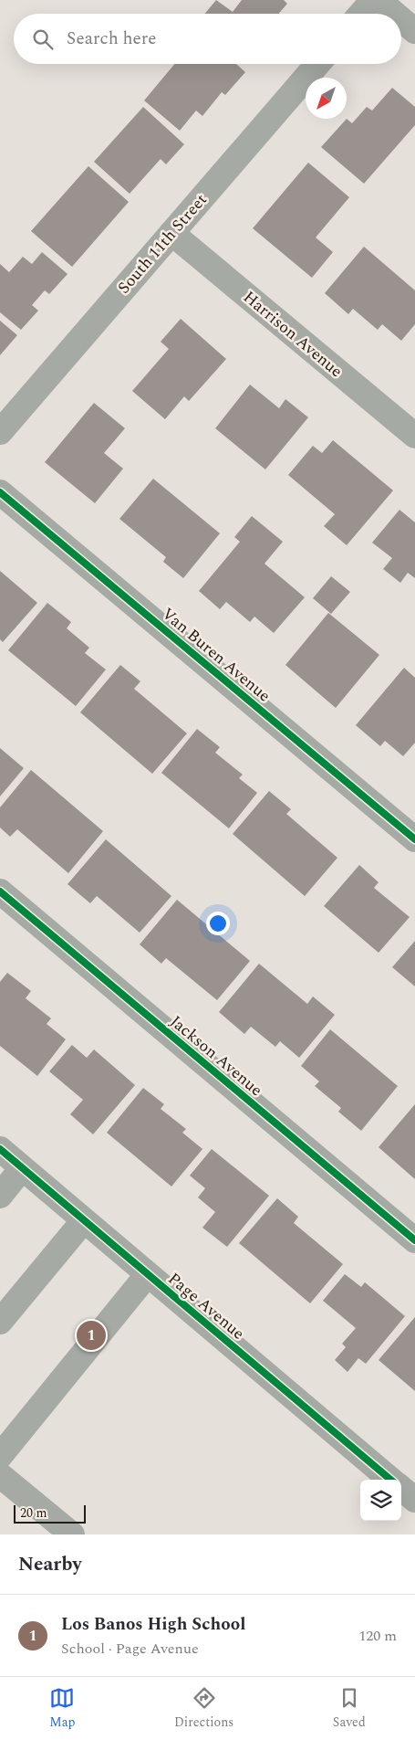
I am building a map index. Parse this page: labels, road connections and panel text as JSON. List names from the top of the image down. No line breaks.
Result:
{"streets":{"street":["South 11th Street","Harrison Avenue","Van Buren Avenue","Jackson Avenue","Page Avenue"]},"crossings":[["South 11th Street","Harrison Avenue"]],"scale_bar":"20 m","north":"bottom left","page":{"search":"Search here","pins":"1","scale":"20 m","heading":"Nearby","list":[{"mark":"1","name":"Los Banos High School","note":"School · Page Avenue","value":"120 m"}],"nav":["Map","Directions","Saved"]}}
